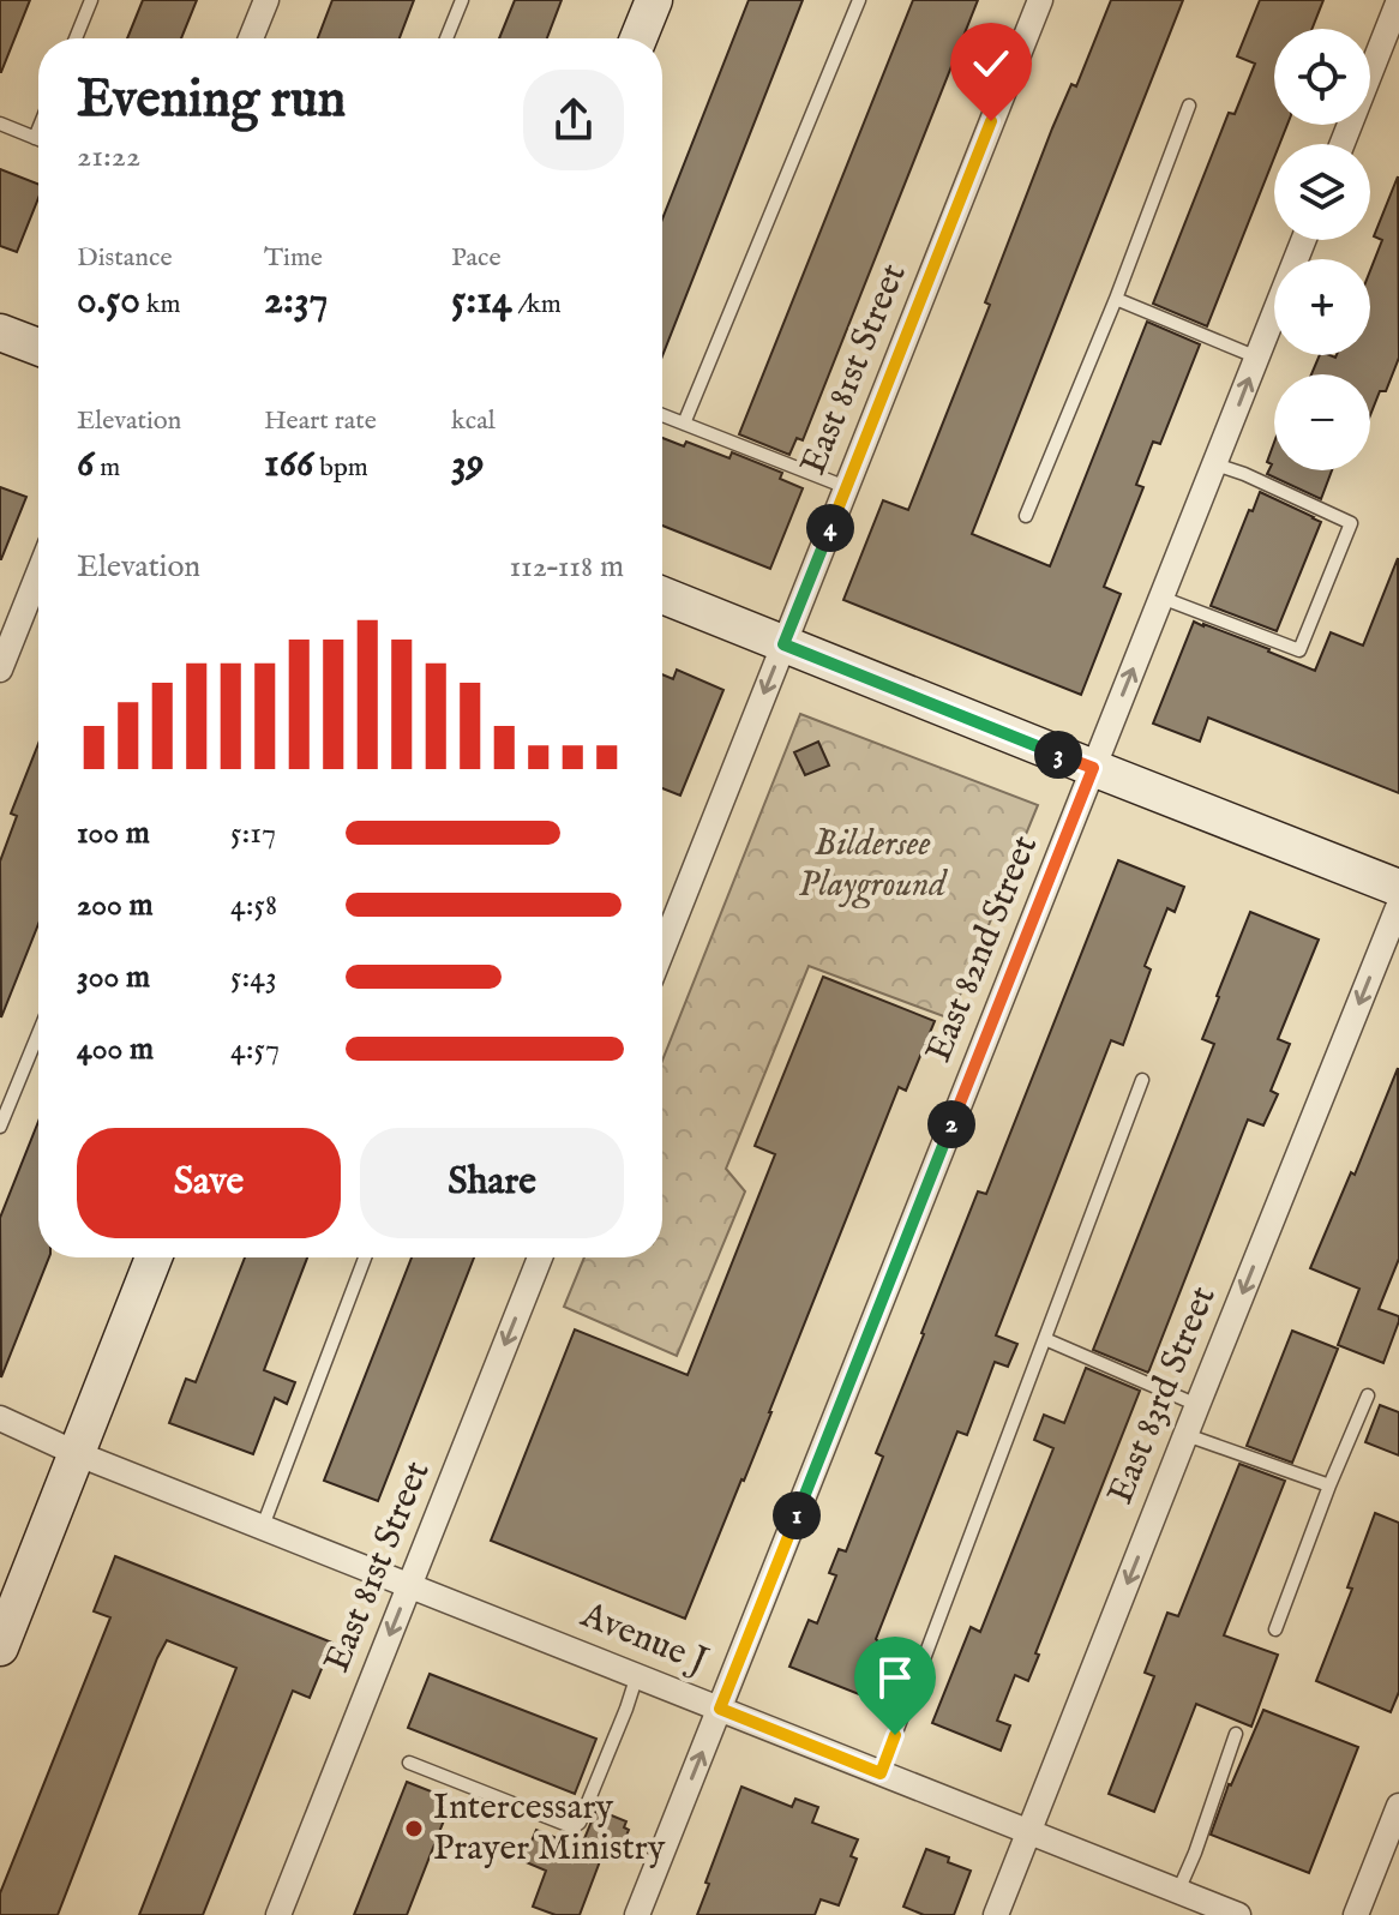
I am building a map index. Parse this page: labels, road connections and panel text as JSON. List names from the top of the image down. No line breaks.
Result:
{"streets":{"street":["East 81st Street","East 82nd Street","East 83rd Street","Avenue J"]},"crossings":[["East 81st Street","Avenue J"],["East 82nd Street","Avenue J"],["East 83rd Street","Avenue J"]],"one_way":["East 81st Street","East 83rd Street"],"parks":["Bildersee Playground"],"places":["Intercessary Prayer Ministry"],"page":{"map_buttons":["+","−"],"heading":["Evening run","21:22"],"stats":[["Distance","0.50 km"],["Time","2:37"],["Pace","5:14 /km"],["Elevation","6 m"],["Heart rate","166 bpm"],["kcal","39"]],"pins":["4","3","2","1"],"chart":["Elevation","112–118 m"],"list":[{"name":"100 m","note":"5:17"},{"name":"200 m","note":"4:58"},{"name":"300 m","note":"5:43"},{"name":"400 m","note":"4:57"}],"buttons":["Save","Share"]}}
